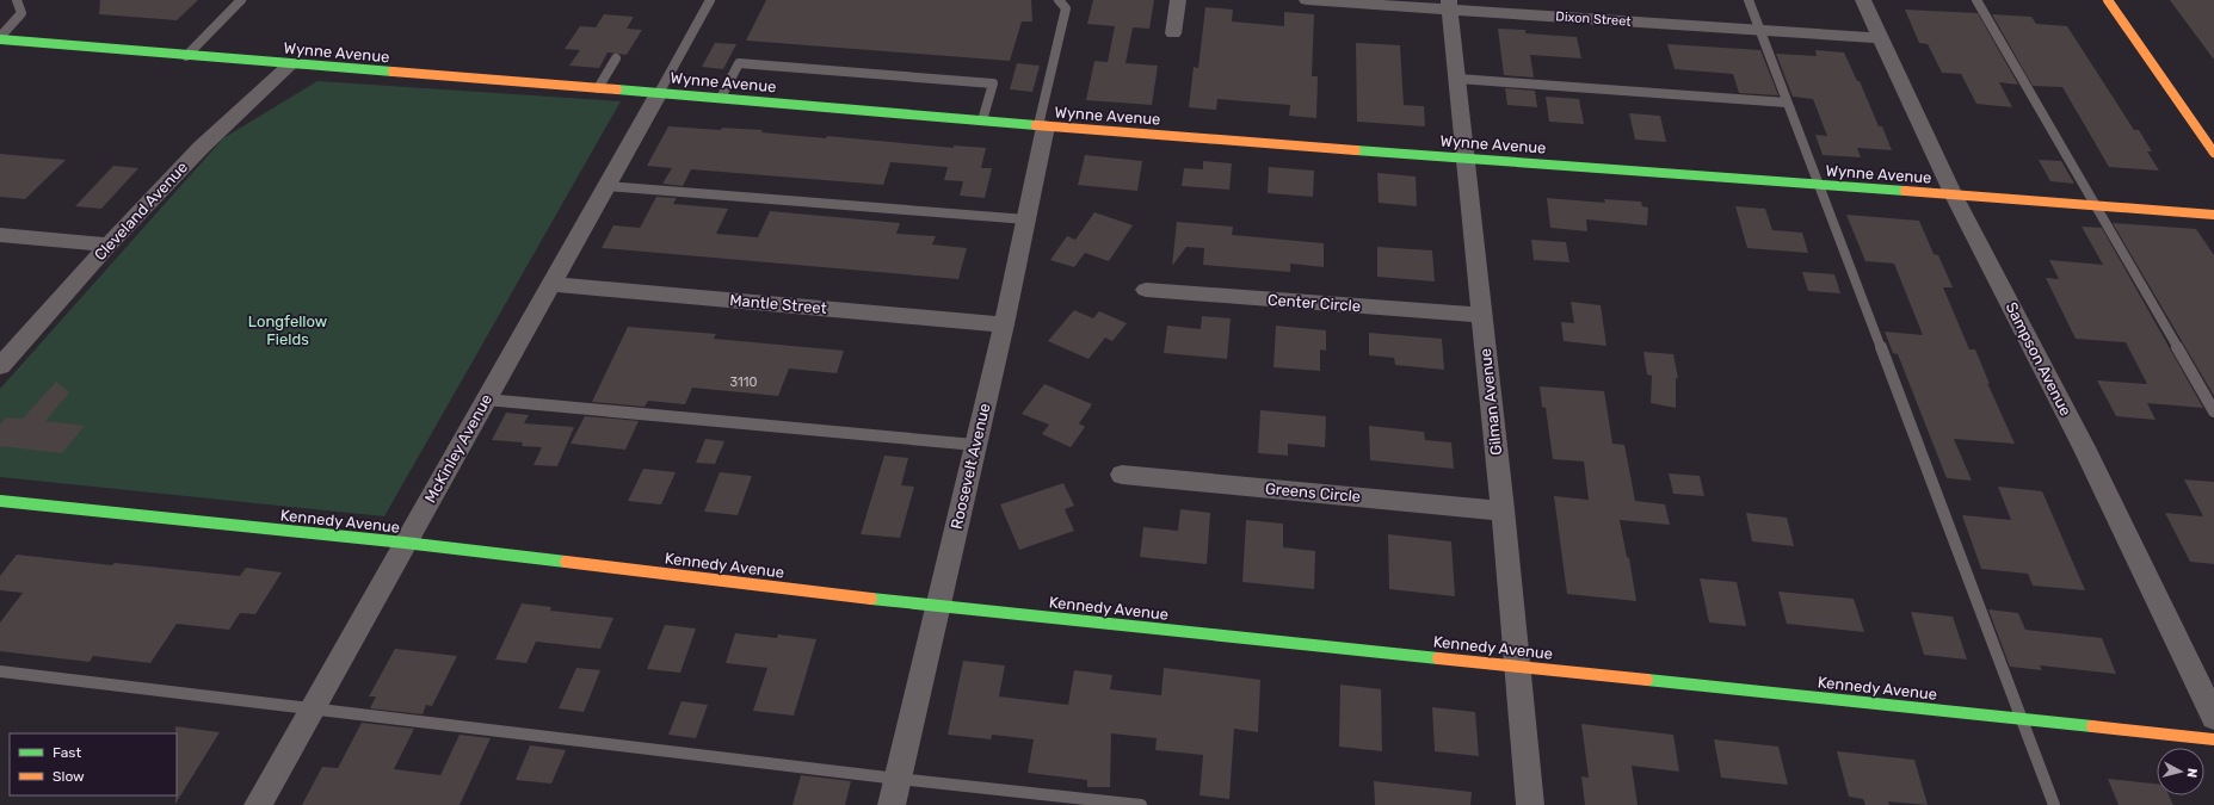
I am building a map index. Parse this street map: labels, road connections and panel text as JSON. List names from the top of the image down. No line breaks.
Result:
{"streets":{"street":["Dixon Street","Wynne Avenue","Cleveland Avenue","Center Circle","Mantle Street","Sampson Avenue","Gilman Avenue","McKinley Avenue","Roosevelt Avenue","Greens Circle","Kennedy Avenue"]},"crossings":[["Dixon Street","Sampson Avenue"],["Dixon Street","Gilman Avenue"],["Wynne Avenue","Cleveland Avenue"],["Wynne Avenue","Sampson Avenue"],["Wynne Avenue","Gilman Avenue"],["Wynne Avenue","McKinley Avenue"],["Wynne Avenue","Roosevelt Avenue"],["Center Circle","Gilman Avenue"],["Mantle Street","McKinley Avenue"],["Mantle Street","Roosevelt Avenue"],["Gilman Avenue","Greens Circle"],["Gilman Avenue","Kennedy Avenue"],["McKinley Avenue","Kennedy Avenue"],["Roosevelt Avenue","Kennedy Avenue"]],"parks":["Longfellow Fields"],"house_numbers":["3110"],"legend":["Fast","Slow"],"north":"right"}
